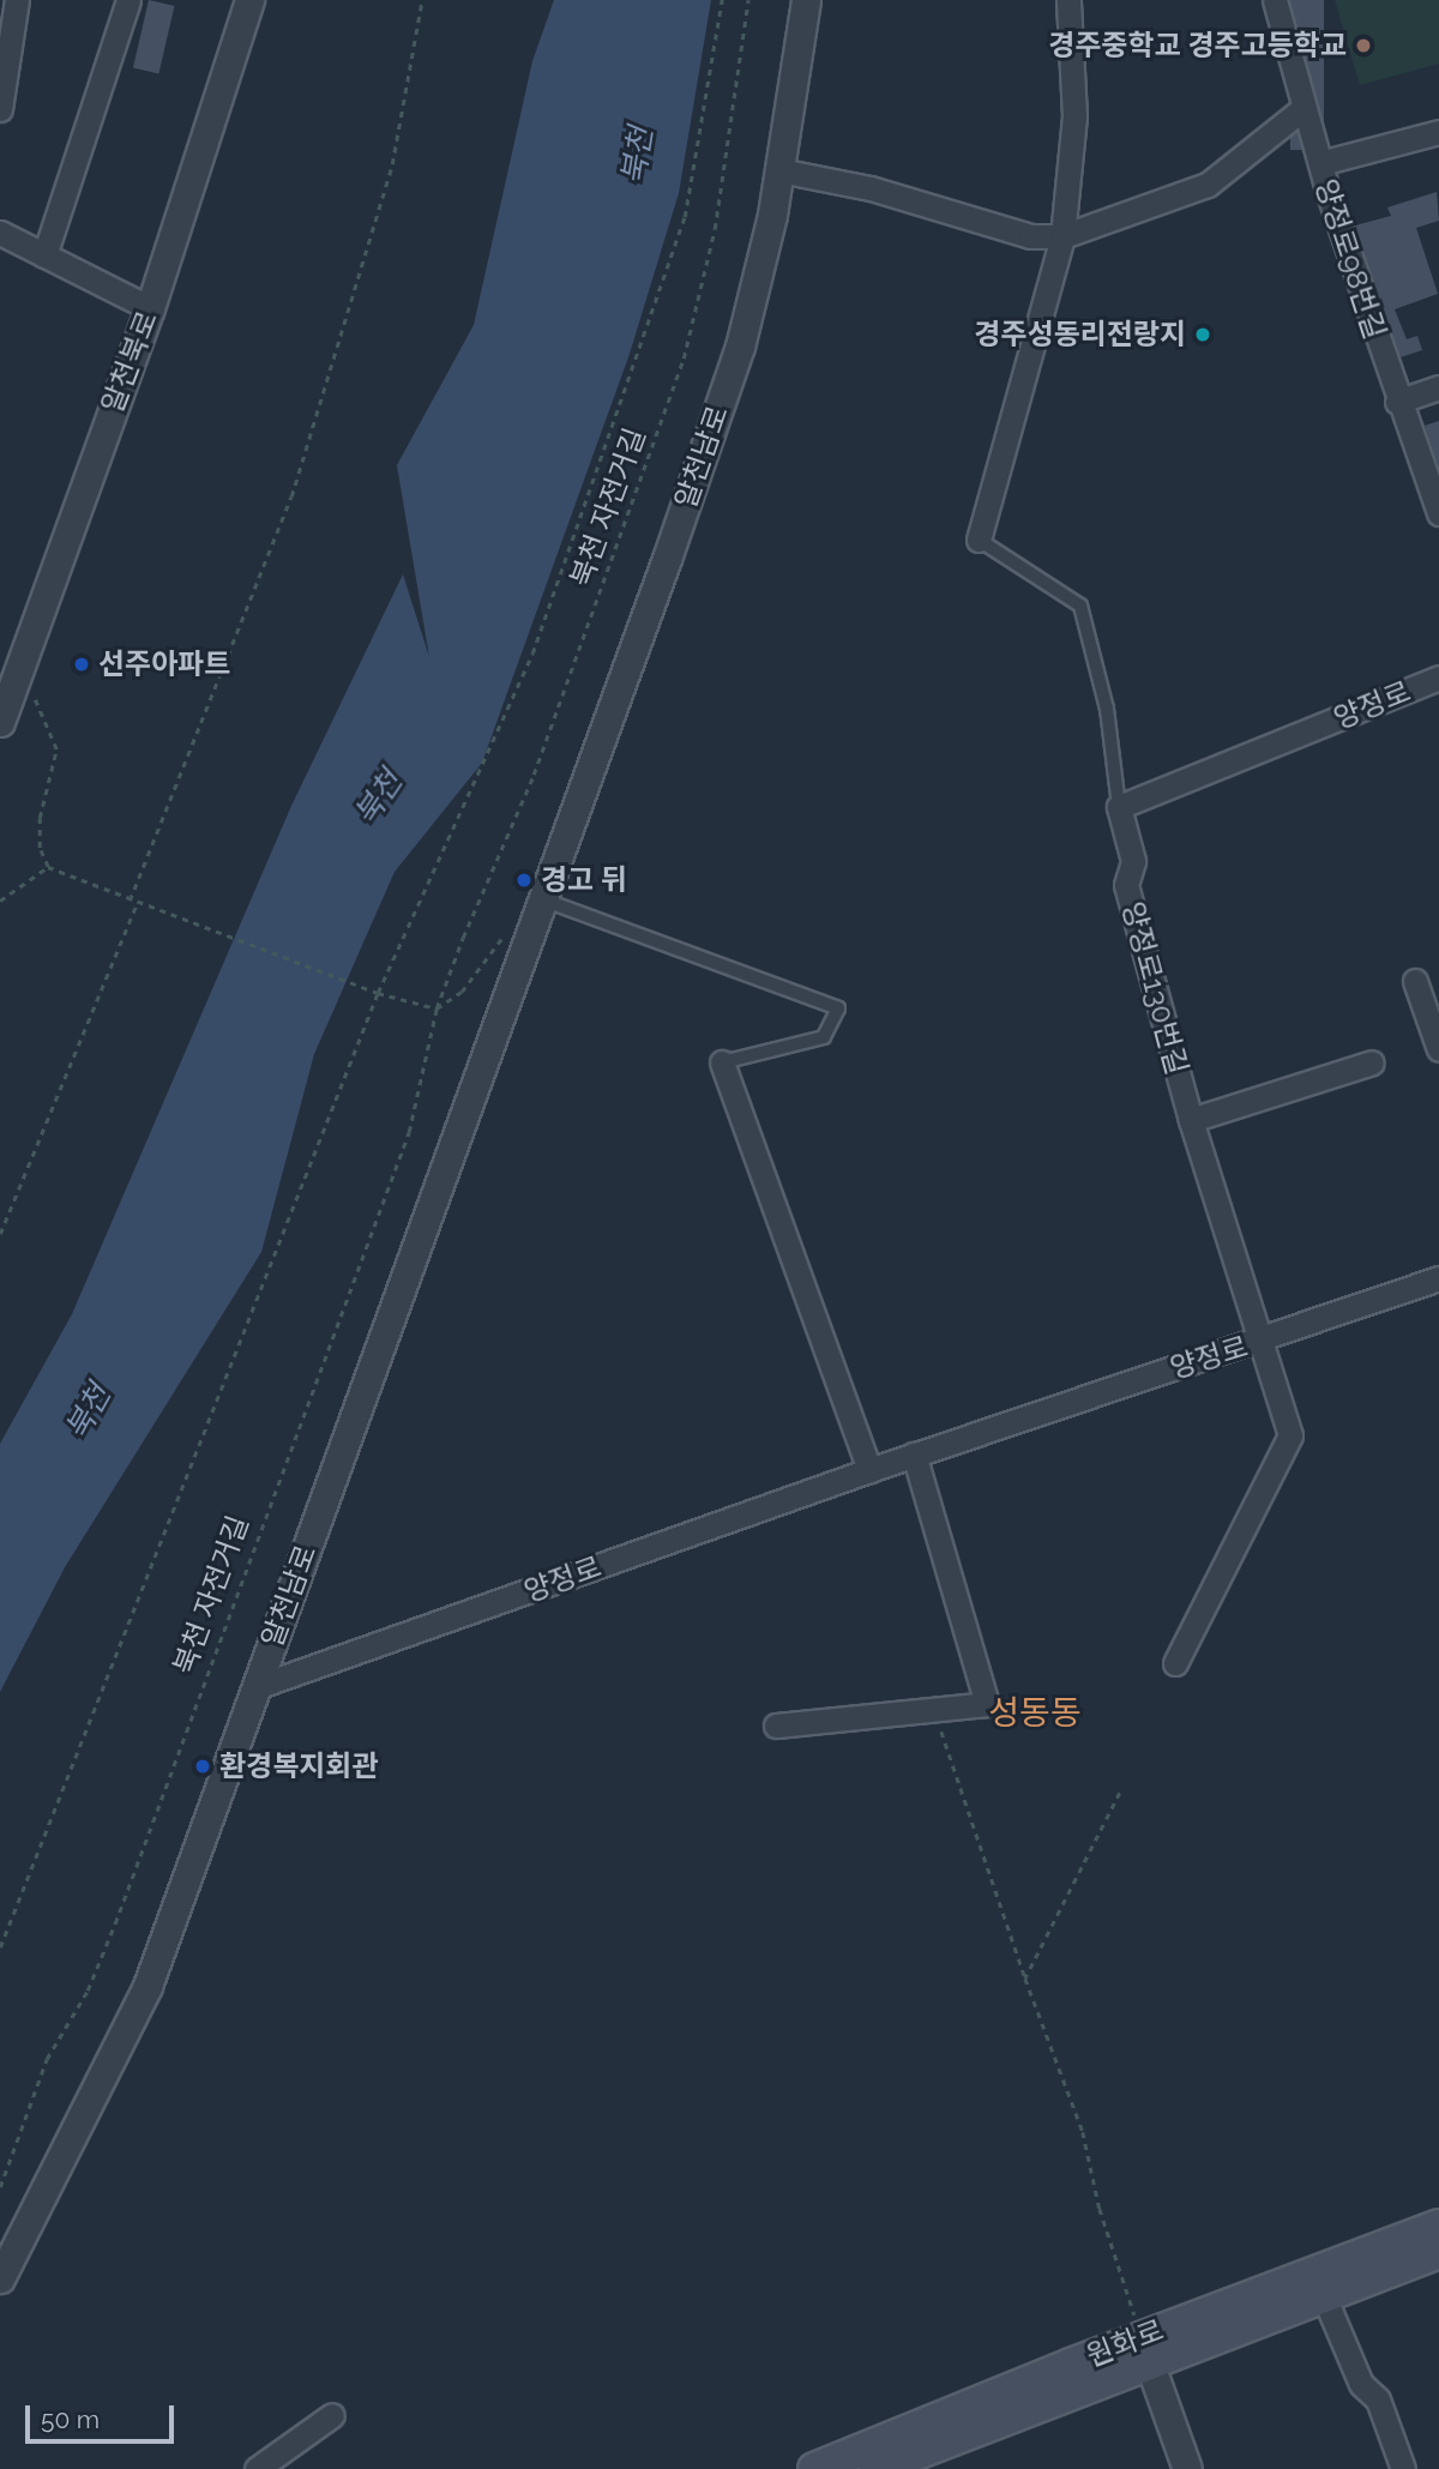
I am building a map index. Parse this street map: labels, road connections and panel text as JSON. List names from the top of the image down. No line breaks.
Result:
{"streets":{"main road":["원화로"],"street":["양정로98번길","알천북로","알천남로","양정로","양정로130번길"],"path":["북천 자전거길"]},"crossings":[["알천남로","양정로"],["양정로","양정로130번길"]],"districts":["성동동"],"water":["북천"],"places":["경주중학교 경주고등학교","경주성동리전랑지","선주아파트","경고 뒤","환경복지회관"],"scale_bar":"50 m"}
